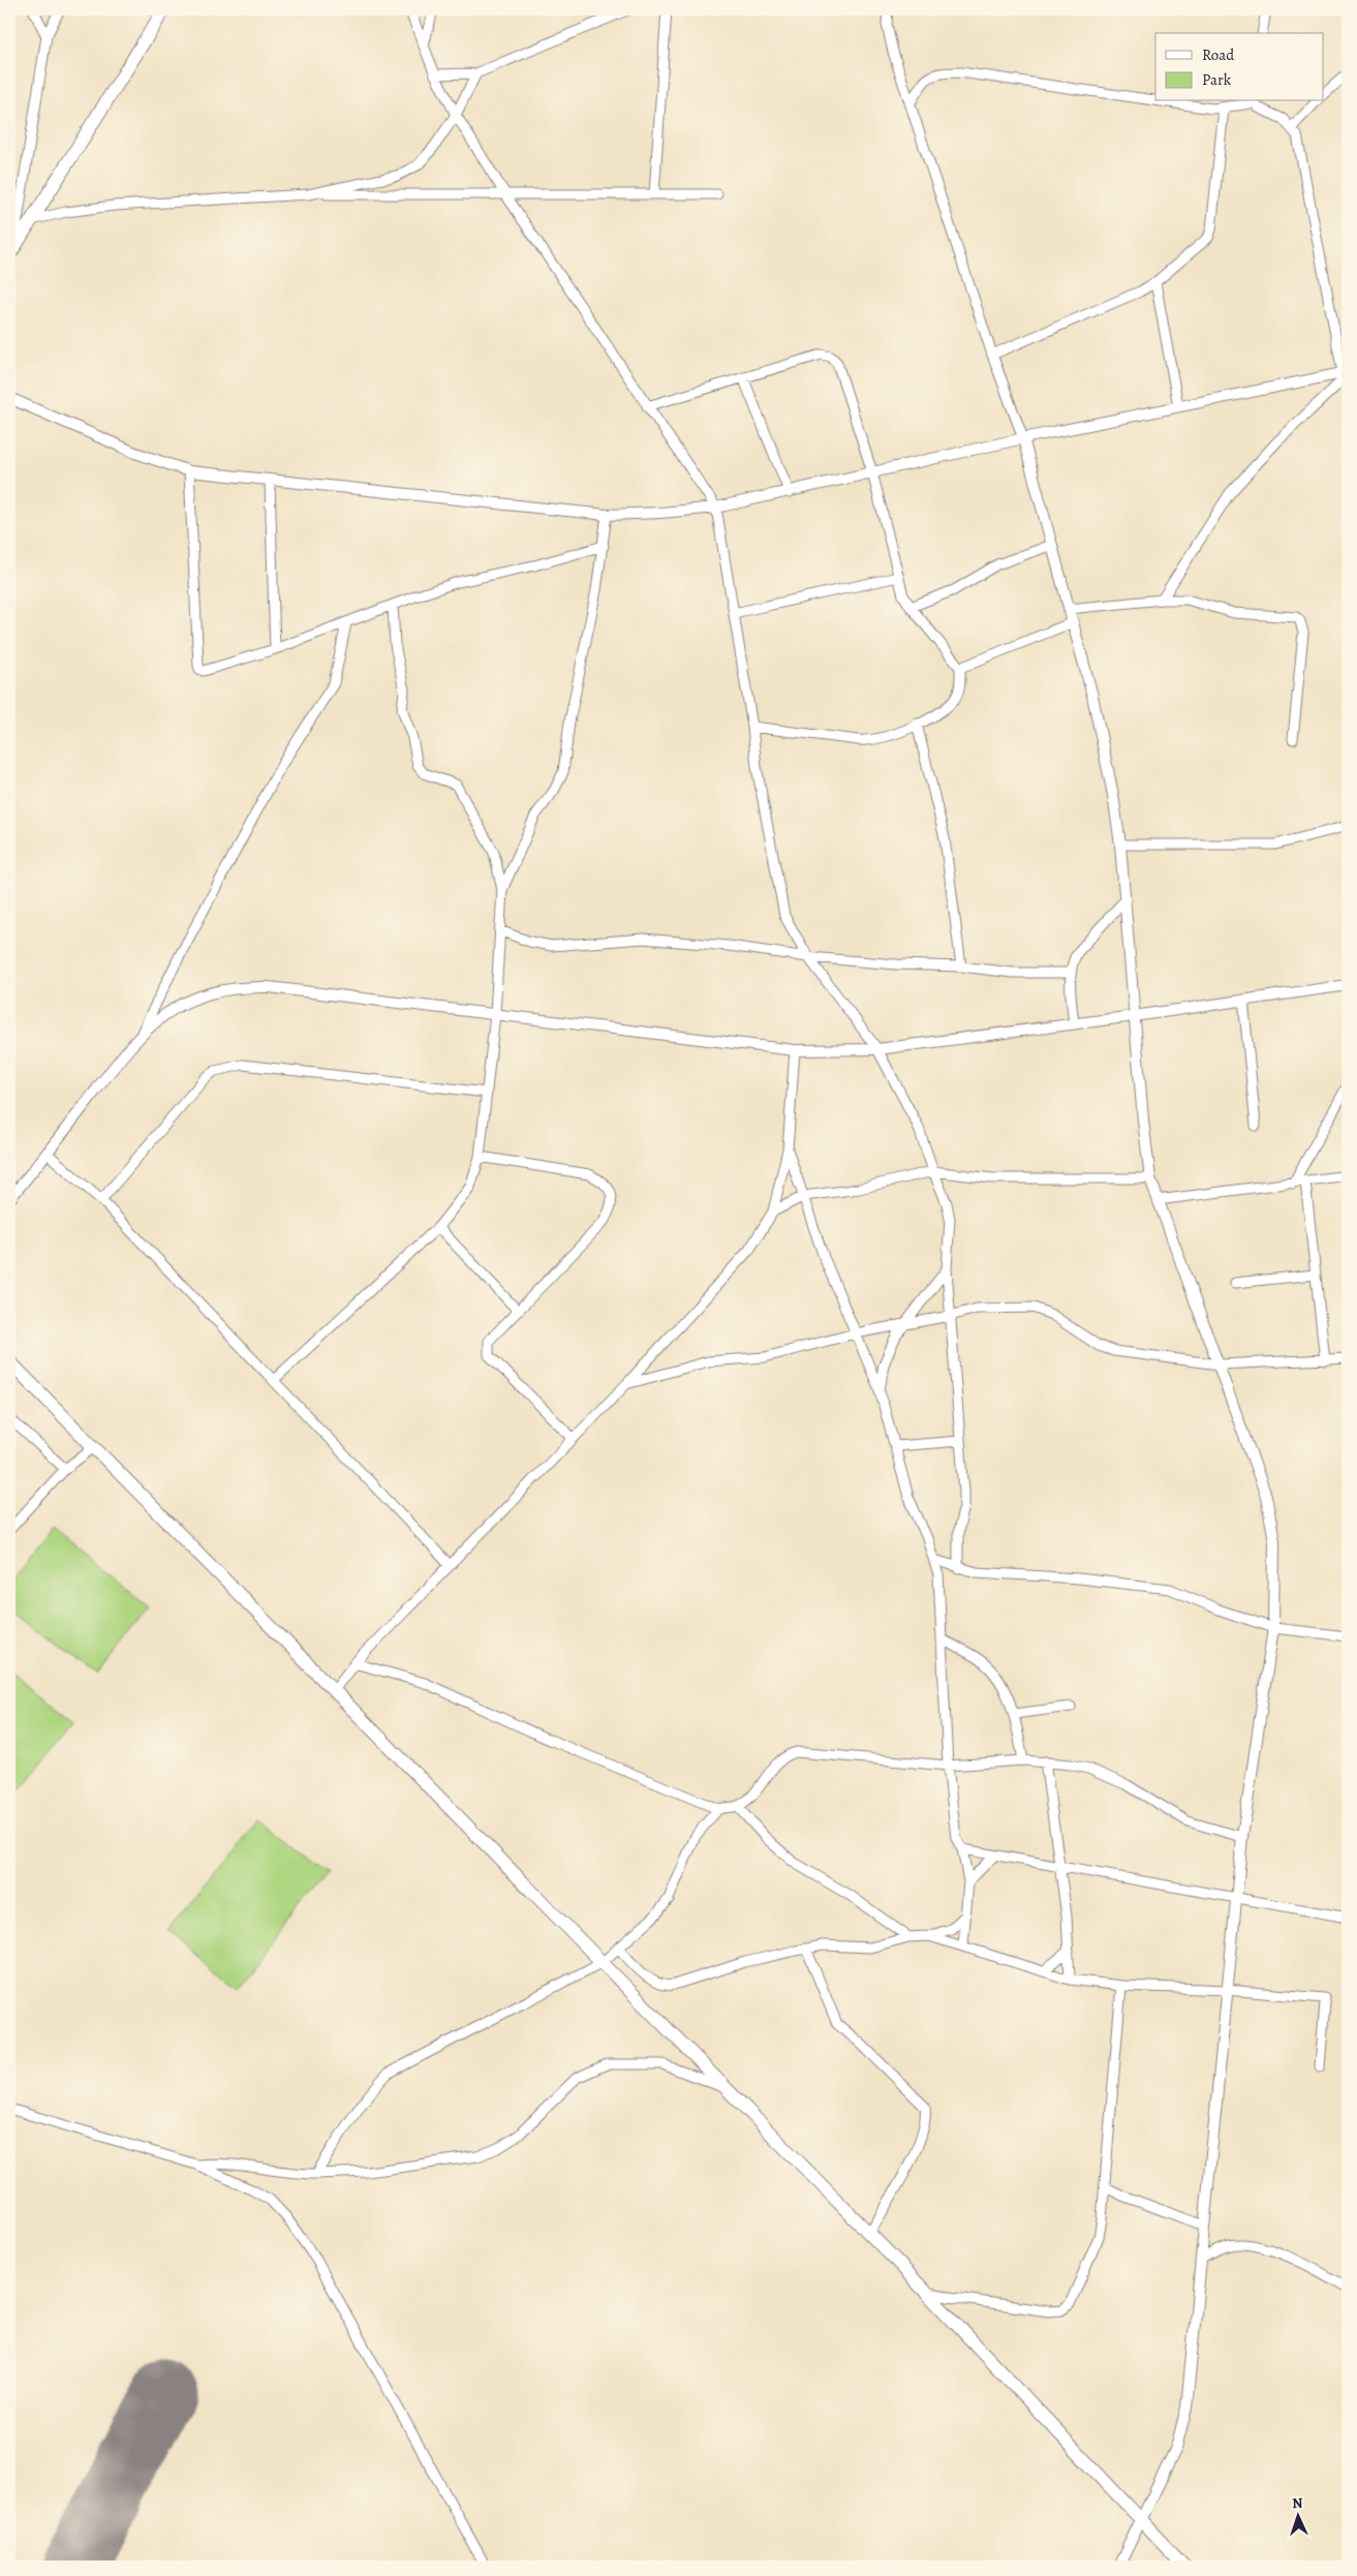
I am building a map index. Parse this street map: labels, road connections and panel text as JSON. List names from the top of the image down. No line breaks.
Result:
{"legend":["Road","Park"],"north":"top"}
